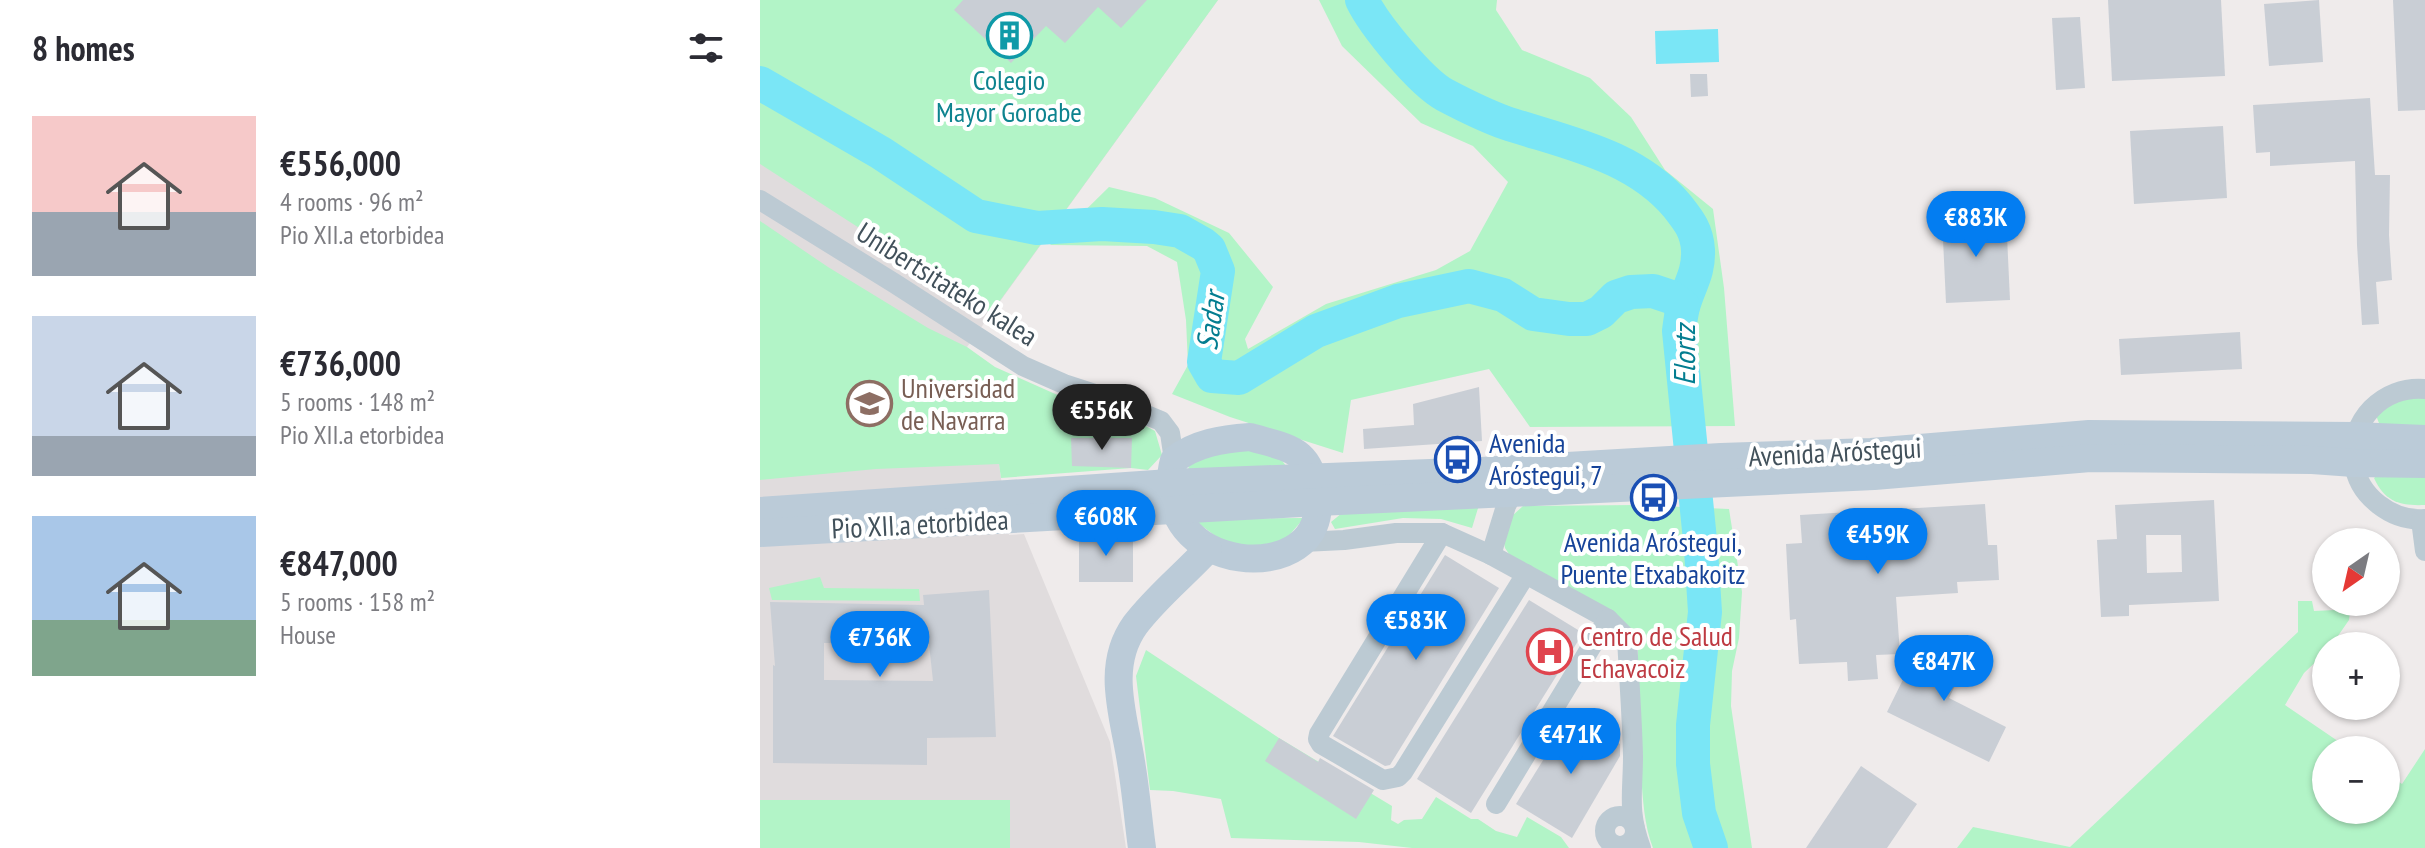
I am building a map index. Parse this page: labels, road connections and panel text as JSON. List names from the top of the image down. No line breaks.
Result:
{"streets":{"main road":["Avenida Aróstegui","Pio XII.a etorbidea"],"street":["Unibertsitateko kalea"]},"crossings":[["Unibertsitateko kalea","Avenida Aróstegui"],["Unibertsitateko kalea","Pio XII.a etorbidea"],["Avenida Aróstegui","Pio XII.a etorbidea"]],"water":["Sadar","Elortz"],"places":{"building":["Colegio Mayor Goroabe"],"school or university":["Universidad de Navarra"],"bus stop":["Avenida Aróstegui, 7","Avenida Aróstegui, Puente Etxabakoitz"],"hospital":["Centro de Salud Echavacoiz"]},"north":"bottom left","page":{"heading":"8 homes","list":[{"name":"€556,000","note":"4 rooms · 96 m² · Pio XII.a etorbidea"},{"name":"€736,000","note":"5 rooms · 148 m² · Pio XII.a etorbidea"},{"name":"€847,000","note":"5 rooms · 158 m² · House"}],"price":["€883K","€556K","€608K","€459K","€583K","€736K","€847K","€471K"],"map_buttons":["+","−"]}}
